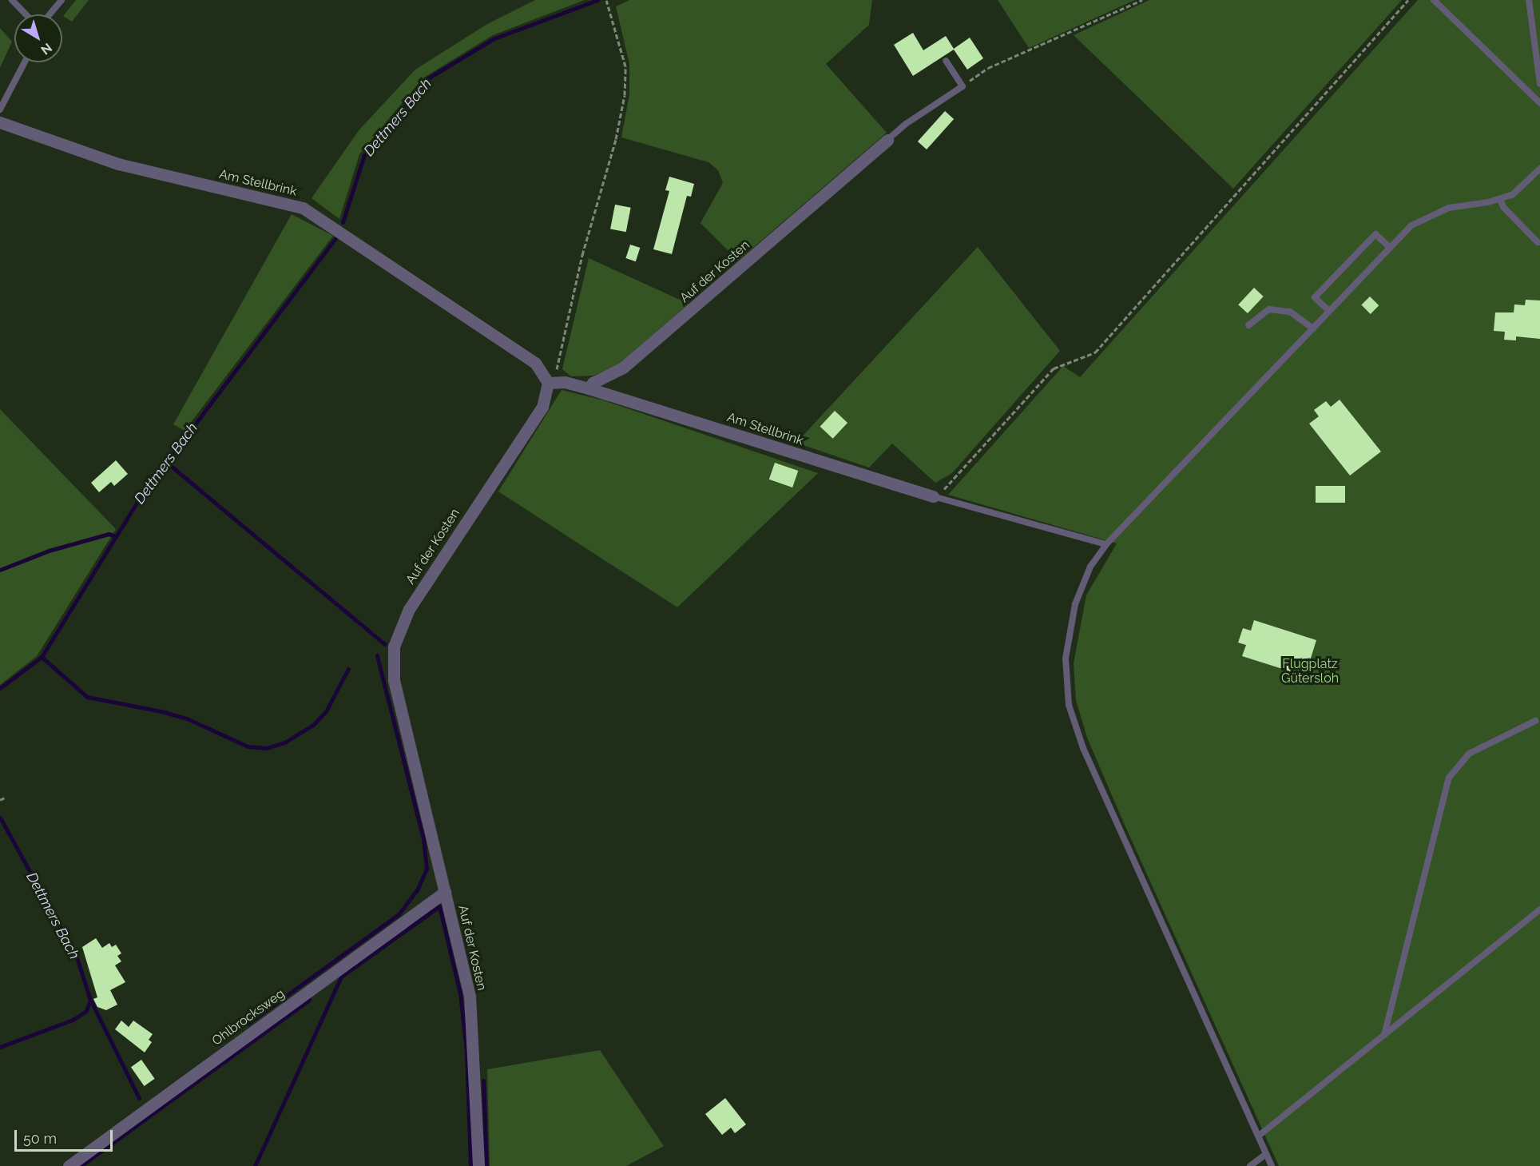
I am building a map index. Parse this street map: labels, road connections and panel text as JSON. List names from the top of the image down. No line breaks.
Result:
{"streets":{"street":["Am Stellbrink","Auf der Kosten","Ohlbrocksweg"]},"crossings":[["Am Stellbrink","Auf der Kosten"],["Auf der Kosten","Ohlbrocksweg"]],"water":["Dettmers Bach"],"parks":["Flugplatz Gütersloh"],"scale_bar":"50 m","north":"bottom right"}
